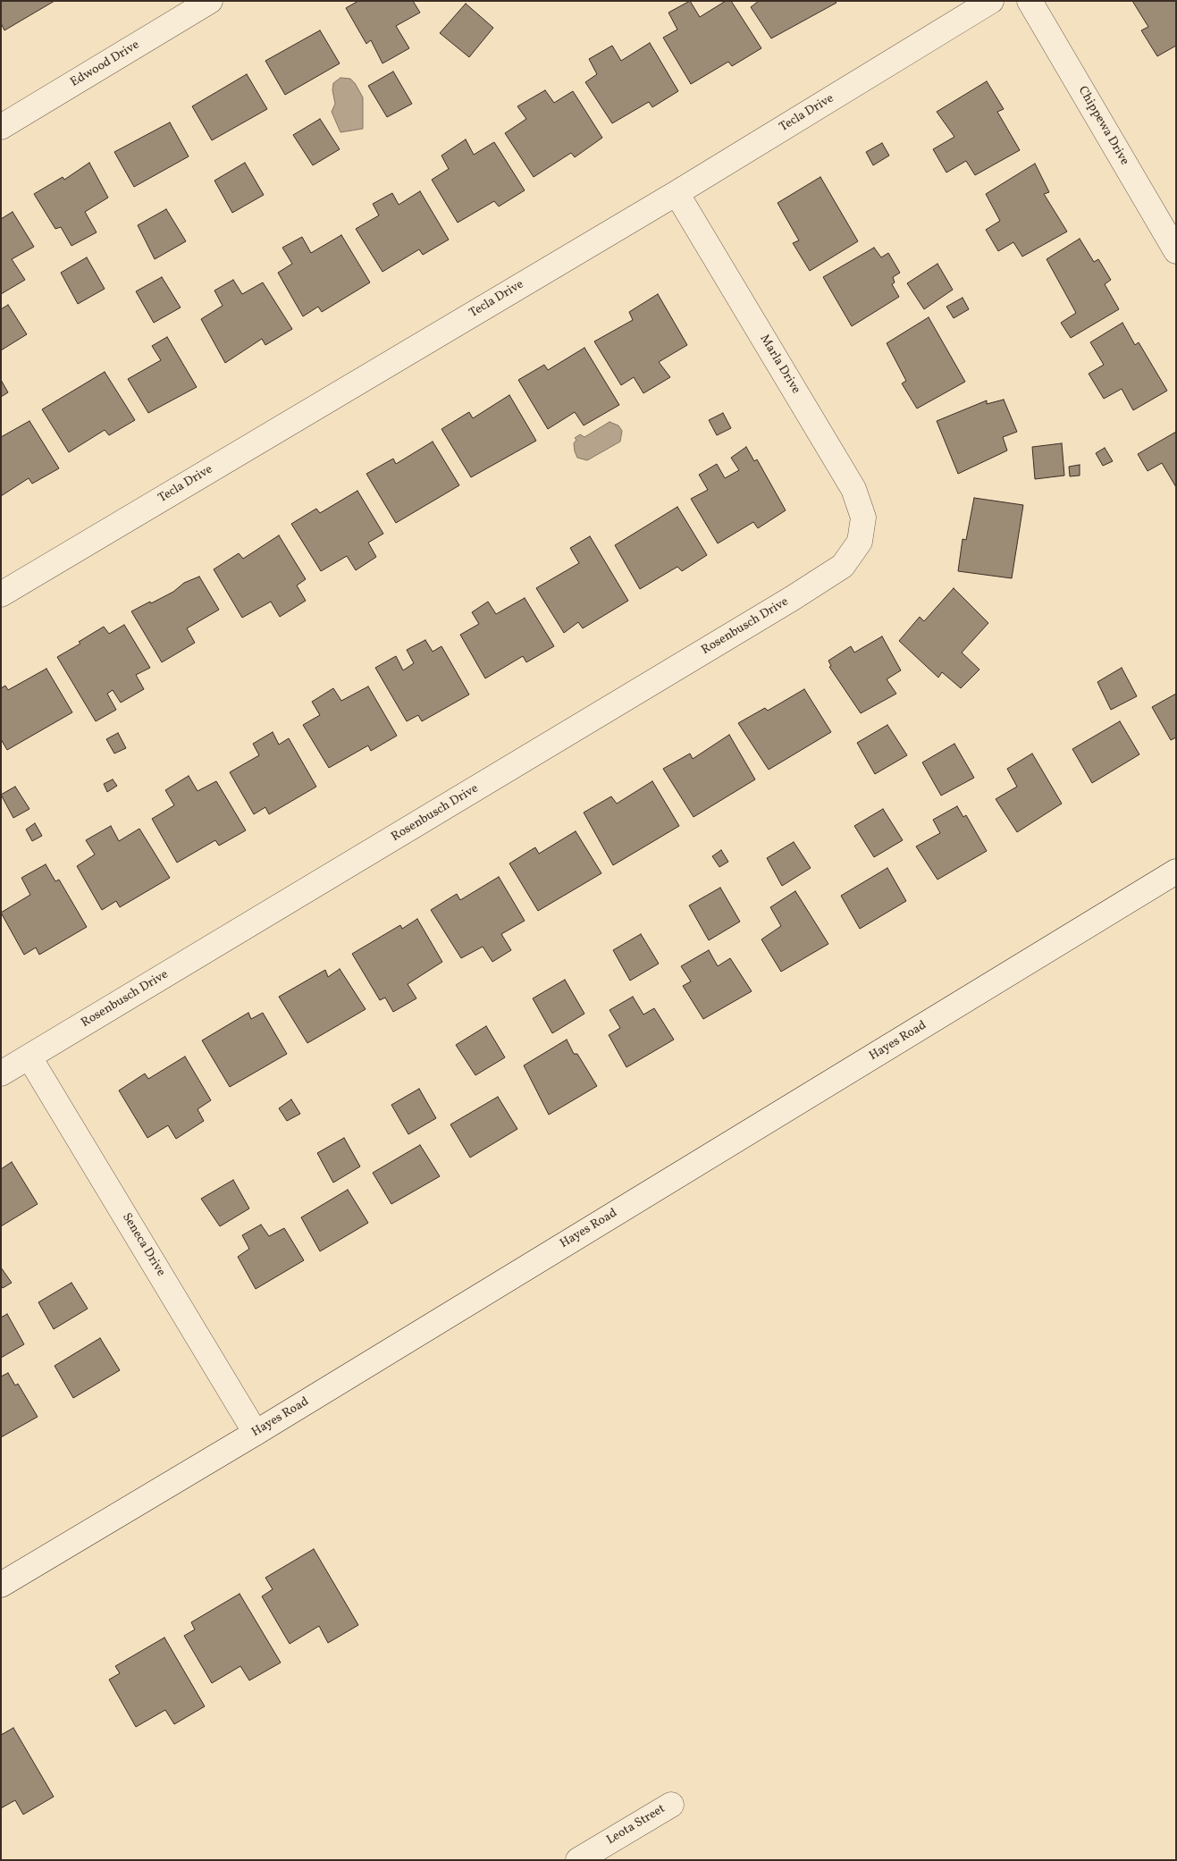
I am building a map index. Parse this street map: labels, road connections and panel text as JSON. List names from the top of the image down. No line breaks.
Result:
{"streets":{"street":["Edwood Drive","Tecla Drive","Chippewa Drive","Marla Drive","Rosenbusch Drive","Hayes Road","Seneca Drive","Leota Street"]},"crossings":[["Tecla Drive","Marla Drive"],["Marla Drive","Rosenbusch Drive"],["Rosenbusch Drive","Seneca Drive"],["Hayes Road","Seneca Drive"]]}
